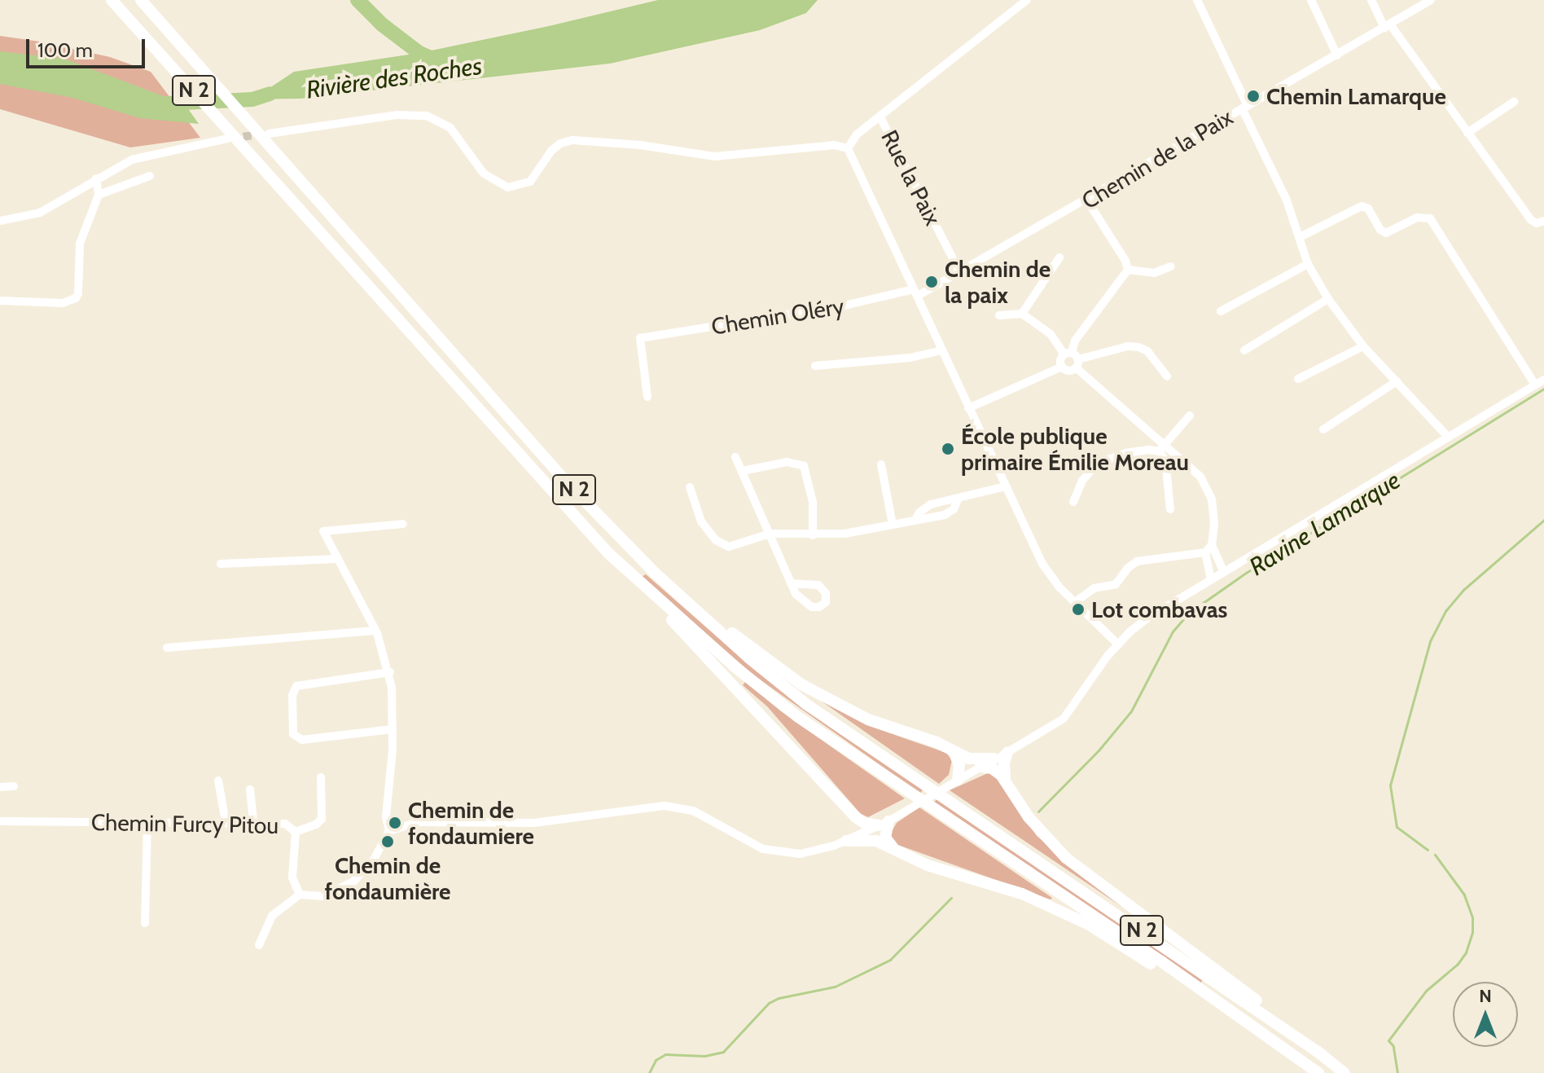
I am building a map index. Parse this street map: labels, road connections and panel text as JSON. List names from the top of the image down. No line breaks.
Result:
{"streets":{"highway":["N 2"],"street":["Chemin de la Paix","Rue la Paix","Chemin Oléry","Chemin Furcy Pitou"]},"crossings":[["Chemin de la Paix","Rue la Paix"],["Chemin de la Paix","Chemin Oléry"]],"water":["Rivière des Roches","Ravine Lamarque"],"places":["Chemin Lamarque","Chemin de la paix","École publique primaire Émilie Moreau","Lot combavas","Chemin de fondaumiere","Chemin de fondaumière"],"scale_bar":"100 m","north":"top"}
